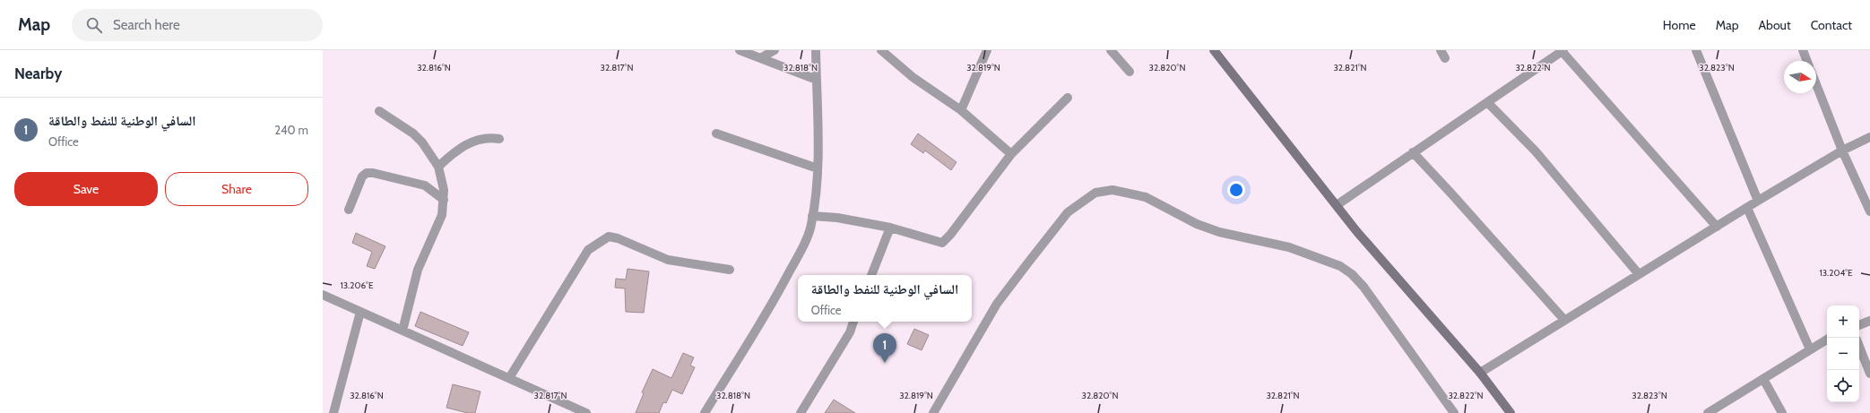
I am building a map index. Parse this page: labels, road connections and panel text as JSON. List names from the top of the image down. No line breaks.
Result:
{"north":"right","page":{"header":"Map","search":"Search here","nav":["Home","Map","About","Contact"],"heading":"Nearby","list":[{"mark":"1","name":"السافي الوطنية للنفط والطاقة","note":"Office","value":"240 m"}],"buttons":["Save","Share"],"popup":["السافي الوطنية للنفط والطاقة","Office"],"map_buttons":["+","−"],"pins":"1"},"coordinates":["32.816°N","32.817°N","32.818°N","32.819°N","32.820°N","32.821°N","32.822°N","32.823°N","13.204°E","13.206°E"]}
